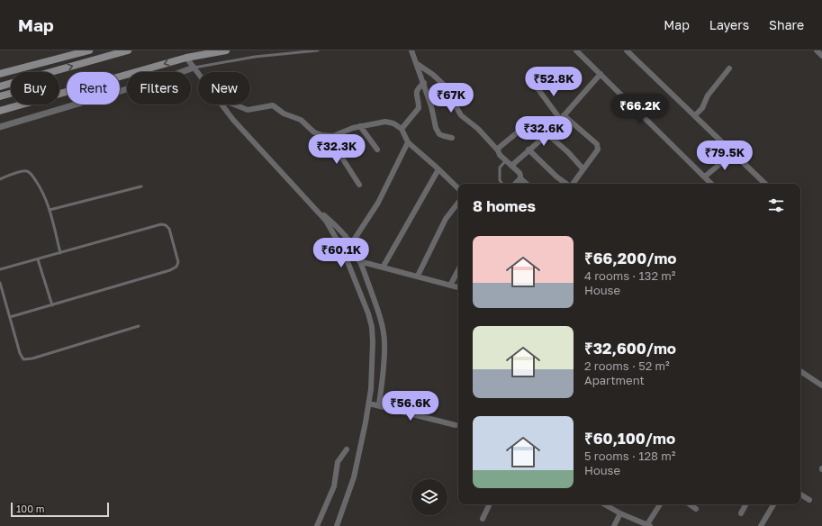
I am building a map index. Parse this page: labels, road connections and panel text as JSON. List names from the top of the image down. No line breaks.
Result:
{"scale_bar":"100 m","page":{"header":"Map","nav":["Map","Layers","Share"],"price":["₹52.8K","₹67K","₹66.2K","₹32.6K","₹32.3K","₹79.5K","₹60.1K","₹56.6K"],"chip":["Buy","Rent","Filters","New"],"heading":"8 homes","list":[{"name":"₹66,200/mo","note":"4 rooms · 132 m² · House"},{"name":"₹32,600/mo","note":"2 rooms · 52 m² · Apartment"},{"name":"₹60,100/mo","note":"5 rooms · 128 m² · House"}],"scale":"100 m"}}
